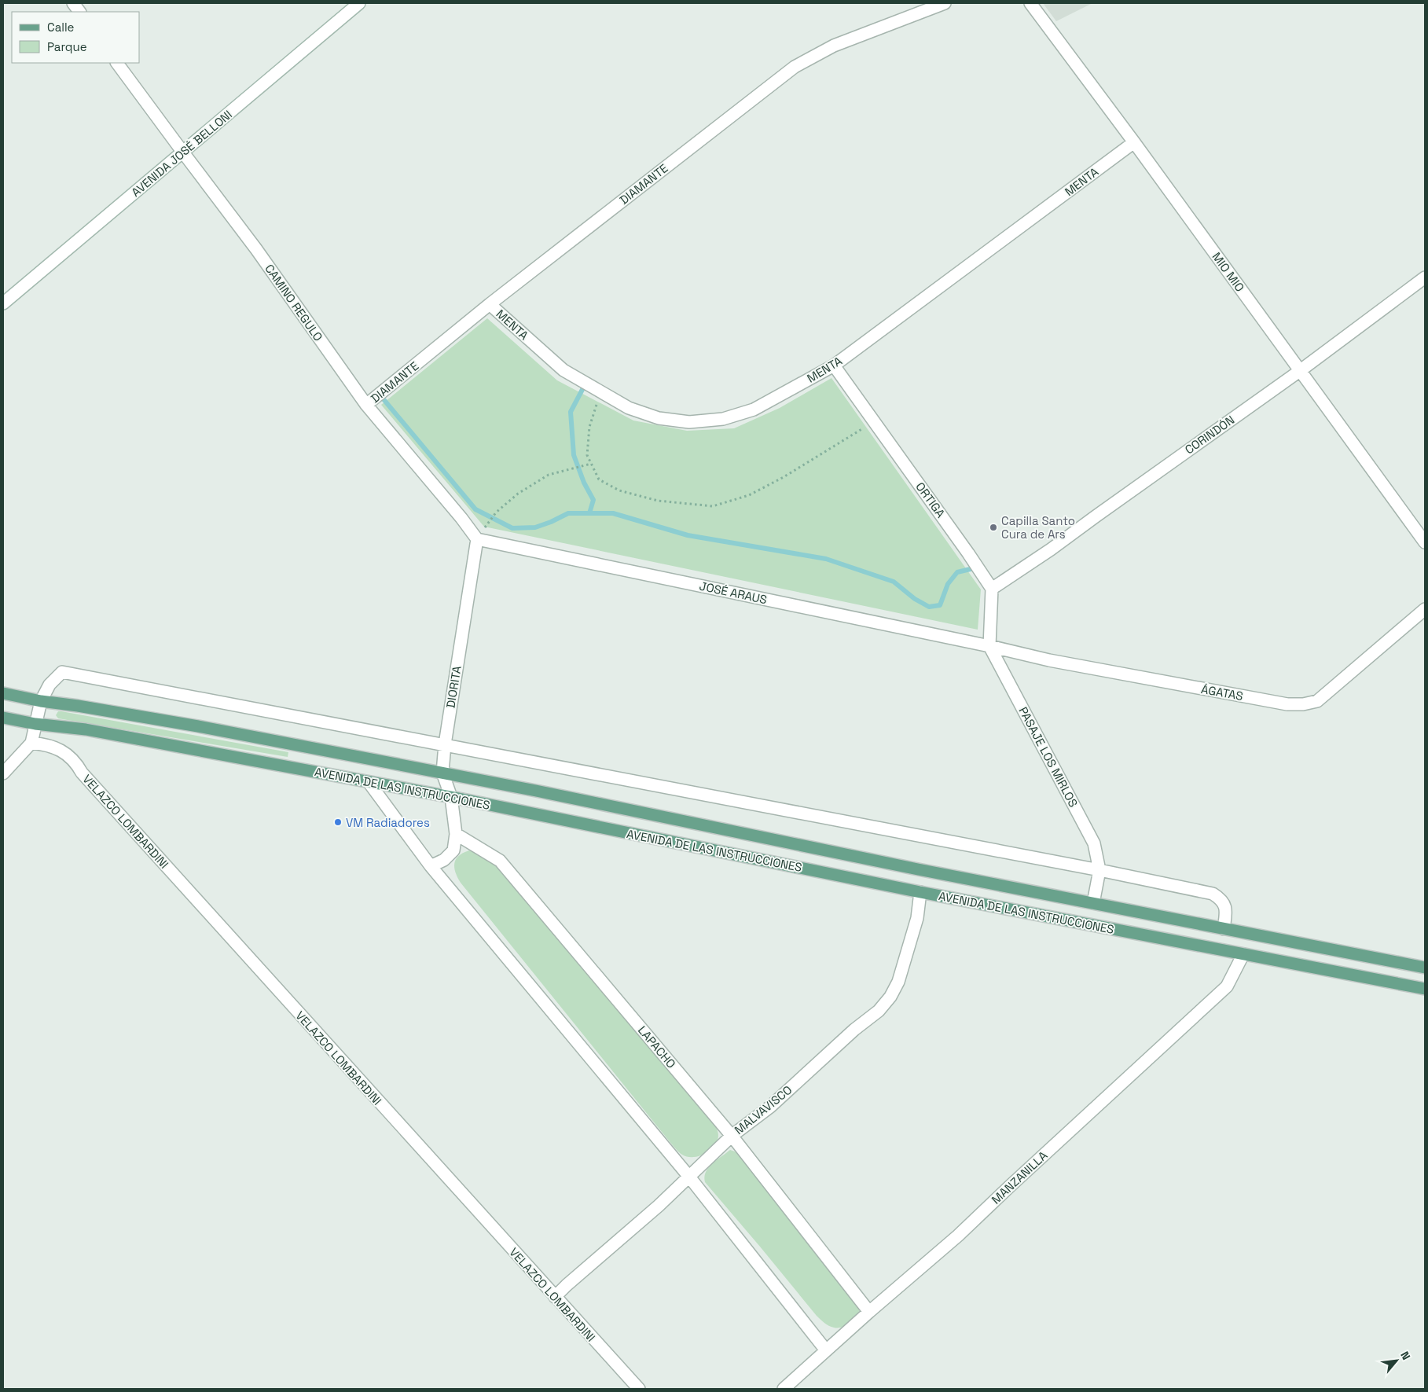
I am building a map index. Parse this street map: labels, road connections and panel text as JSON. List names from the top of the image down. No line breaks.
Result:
{"streets":{"main road":["AVENIDA DE LAS INSTRUCCIONES"],"street":["AVENIDA JOSÉ BELLONI","MENTA","DIAMANTE","MIO MIO","CAMINO REGULO","CORINDÓN","ORTIGA","JOSÉ ARAUS","DIORITA","ÁGATAS","PASAJE LOS MIRLOS","VELAZCO LOMBARDINI","LAPACHO","MALVAVISCO","MANZANILLA"]},"crossings":[["AVENIDA JOSÉ BELLONI","CAMINO REGULO"],["MENTA","DIAMANTE"],["MENTA","MIO MIO"],["MENTA","ORTIGA"],["DIAMANTE","CAMINO REGULO"],["MIO MIO","CORINDÓN"],["CAMINO REGULO","JOSÉ ARAUS"],["CAMINO REGULO","DIORITA"],["CORINDÓN","ORTIGA"],["JOSÉ ARAUS","DIORITA"],["JOSÉ ARAUS","ÁGATAS"],["JOSÉ ARAUS","PASAJE LOS MIRLOS"],["DIORITA","AVENIDA DE LAS INSTRUCCIONES"],["DIORITA","LAPACHO"],["ÁGATAS","PASAJE LOS MIRLOS"],["AVENIDA DE LAS INSTRUCCIONES","MALVAVISCO"],["AVENIDA DE LAS INSTRUCCIONES","MANZANILLA"],["VELAZCO LOMBARDINI","MALVAVISCO"],["LAPACHO","MALVAVISCO"],["LAPACHO","MANZANILLA"]],"places":["Capilla Santo Cura de Ars","VM Radiadores"],"legend":["Calle","Parque"],"north":"top right"}
